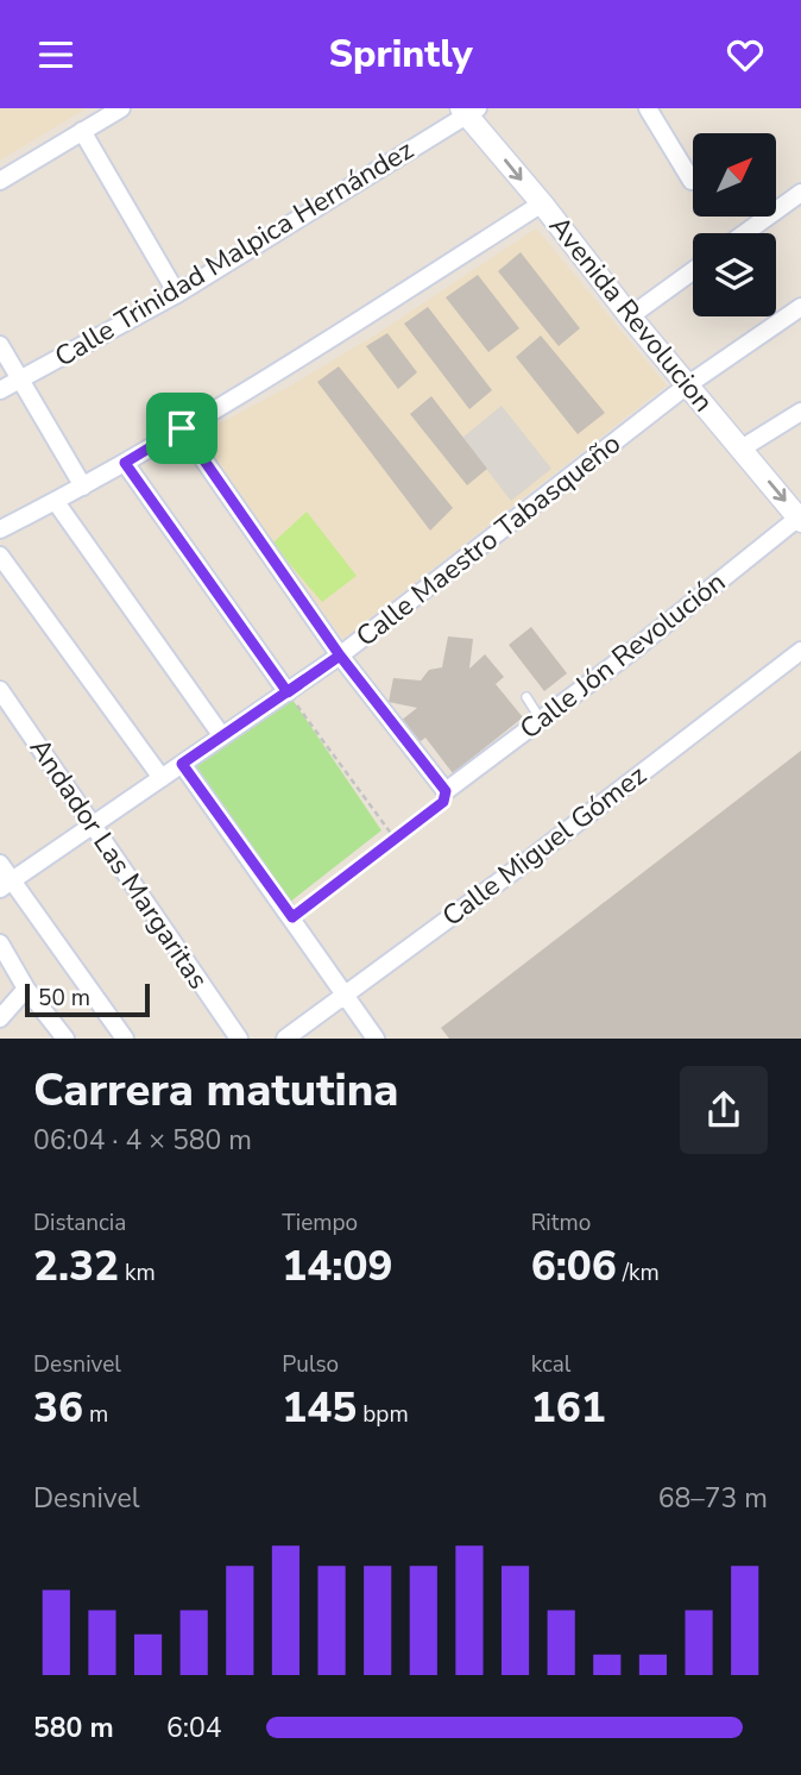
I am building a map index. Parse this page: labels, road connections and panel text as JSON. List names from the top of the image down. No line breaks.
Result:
{"streets":{"street":["Calle Trinidad Malpica Hernández","Avenida Revolucion","Calle Maestro Tabasqueño","Calle Jón Revolución","Calle Miguel Gómez","Andador Las Margaritas"]},"crossings":[["Calle Trinidad Malpica Hernández","Avenida Revolucion"],["Avenida Revolucion","Calle Maestro Tabasqueño"],["Avenida Revolucion","Calle Jón Revolución"],["Calle Maestro Tabasqueño","Andador Las Margaritas"]],"one_way":["Avenida Revolucion"],"scale_bar":"50 m","north":"top right","page":{"header":"Sprintly","scale":"50 m","heading":["Carrera matutina","06:04 · 4 × 580 m"],"stats":[["Distancia","2.32 km"],["Tiempo","14:09"],["Ritmo","6:06 /km"],["Desnivel","36 m"],["Pulso","145 bpm"],["kcal","161"]],"chart":["Desnivel","68–73 m"],"list":[{"name":"580 m","note":"6:04"}]}}
